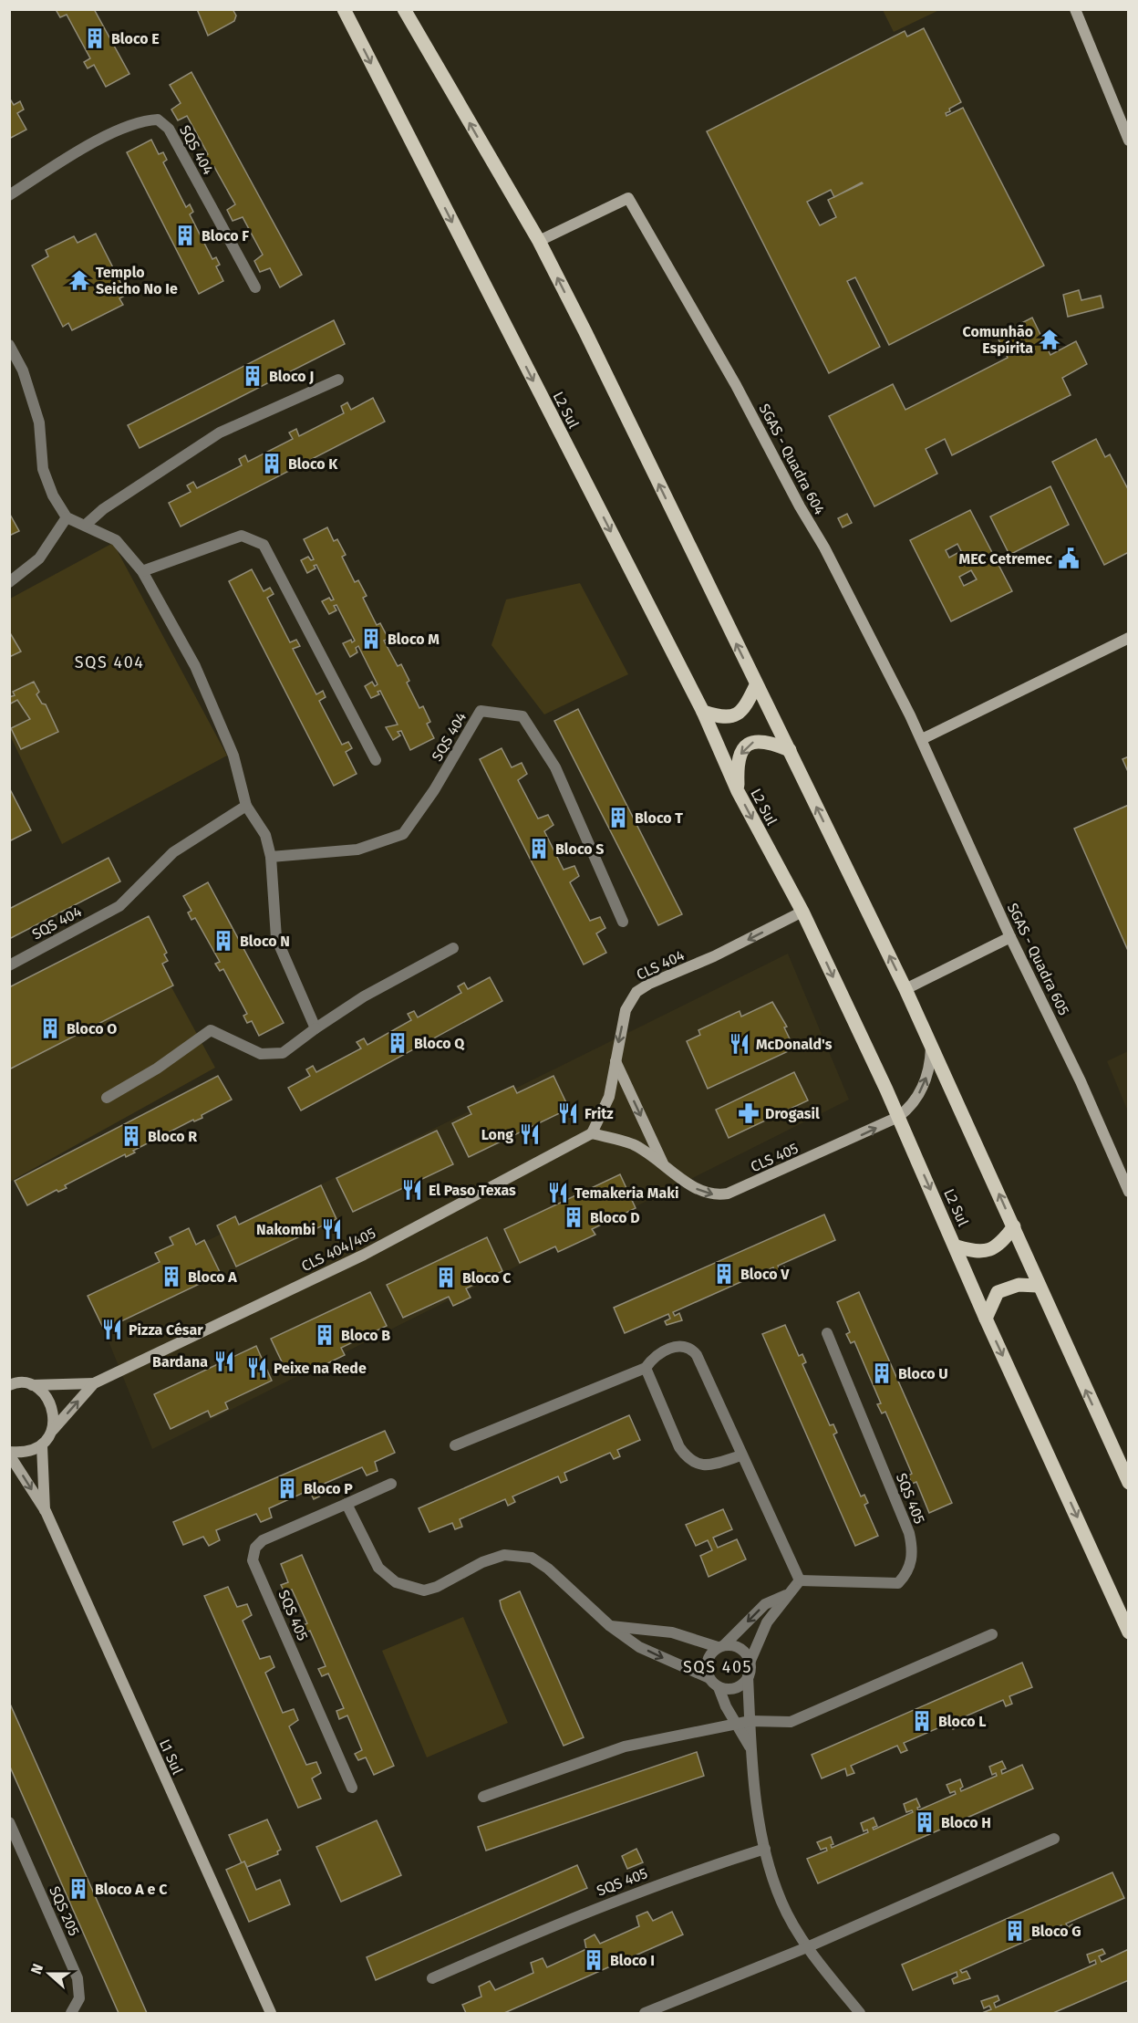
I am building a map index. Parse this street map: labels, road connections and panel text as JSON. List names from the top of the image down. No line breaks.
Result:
{"streets":{"main road":["L2 Sul"],"street":["SQS 404","SGAS - Quadra 604","SGAS - Quadra 605","CLS 404","CLS 405","CLS 404/405","SQS 405","L1 Sul","SQS 205"]},"crossings":[["L2 Sul","CLS 404"],["L2 Sul","CLS 405"],["SGAS - Quadra 604","SGAS - Quadra 605"],["CLS 404","CLS 405"],["CLS 404","CLS 404/405"],["CLS 405","CLS 404/405"],["CLS 404/405","L1 Sul"]],"one_way":["CLS 404","CLS 405"],"districts":["SQS 404","SQS 405"],"places":{"building":["Bloco E","Bloco F","Bloco J","Bloco K","Bloco M","Bloco T","Bloco S","Bloco N","Bloco O","Bloco Q","Bloco R","Bloco D","Bloco V","Bloco A","Bloco C","Bloco B","Bloco U","Bloco P","Bloco L","Bloco H","Bloco A e C","Bloco G","Bloco I"],"temple":["Templo Seicho No Ie","Comunhão Espírita"],"public building":["MEC Cetremec"],"restaurant":["McDonald's","Fritz","Long","El Paso Texas","Temakeria Maki","Nakombi","Pizza César","Bardana","Peixe na Rede"],"pharmacy":["Drogasil"]},"north":"left"}
